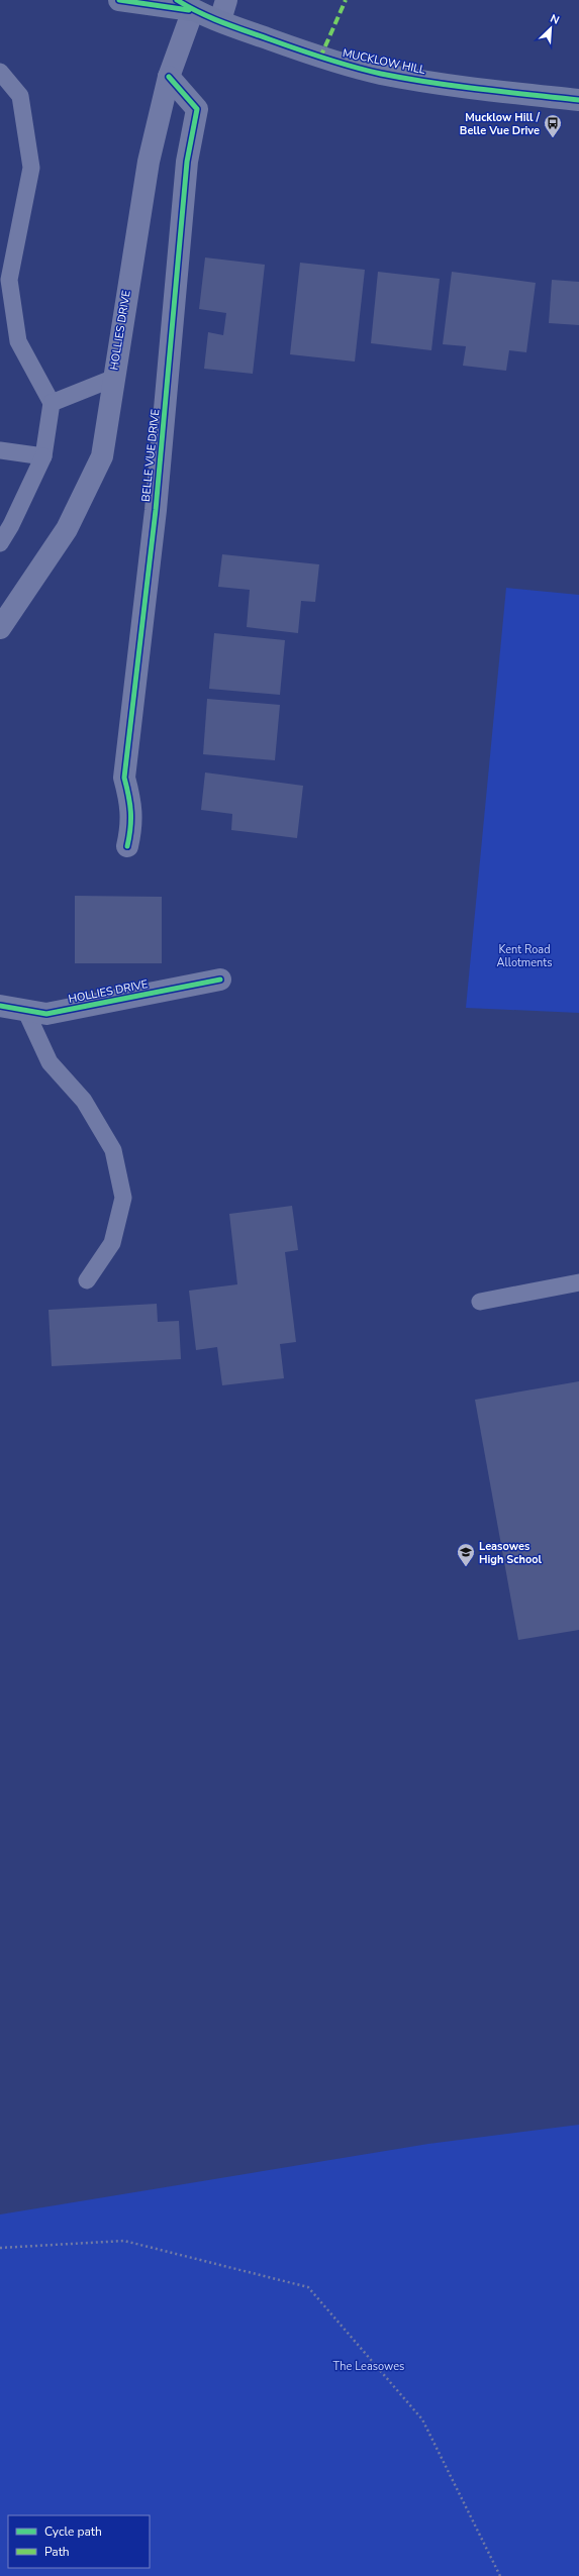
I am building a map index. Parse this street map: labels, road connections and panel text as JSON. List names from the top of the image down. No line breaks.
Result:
{"streets":{"highway":["MUCKLOW HILL"],"street":["HOLLIES DRIVE","BELLE VUE DRIVE"]},"crossings":[["MUCKLOW HILL","HOLLIES DRIVE"],["HOLLIES DRIVE","BELLE VUE DRIVE"]],"parks":["Kent Road Allotments","The Leasowes"],"places":{"bus stop":["Mucklow Hill / Belle Vue Drive"],"school or university":["Leasowes High School"]},"legend":["Cycle path","Path"],"north":"top right"}
